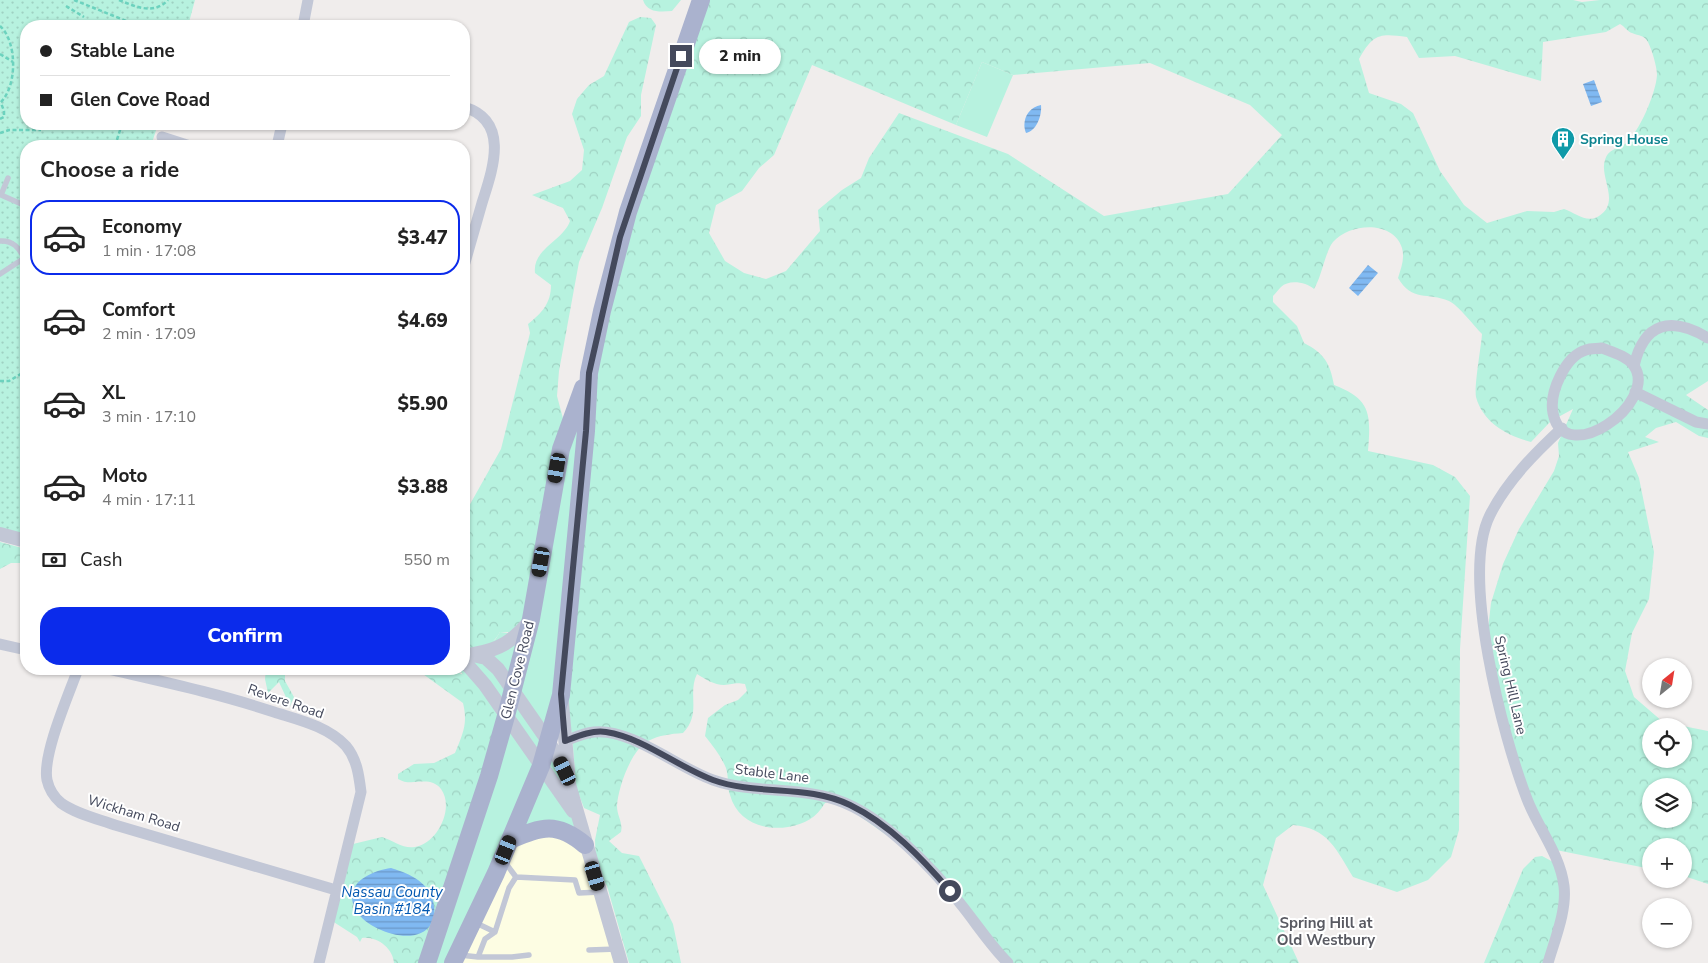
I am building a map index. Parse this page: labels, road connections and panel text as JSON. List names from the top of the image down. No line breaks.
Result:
{"streets":{"main road":["Glen Cove Road"],"street":["Spring Hill Lane","Revere Road","Stable Lane","Wickham Road"]},"crossings":[["Glen Cove Road","Stable Lane"],["Revere Road","Wickham Road"]],"districts":["Spring Hill at Old Westbury"],"water":["Nassau County Basin #184"],"places":{"building":["Spring House"]},"north":"top right","page":{"banner":["Stable Lane","Glen Cove Road"],"bubble":"2 min","heading":"Choose a ride","list":[{"name":"Economy","note":"1 min · 17:08","value":"$3.47"},{"name":"Comfort","note":"2 min · 17:09","value":"$4.69"},{"name":"XL","note":"3 min · 17:10","value":"$5.90"},{"name":"Moto","note":"4 min · 17:11","value":"$3.88"}],"pay":["Cash","550 m"],"buttons":"Confirm","map_buttons":["+","−"]}}
